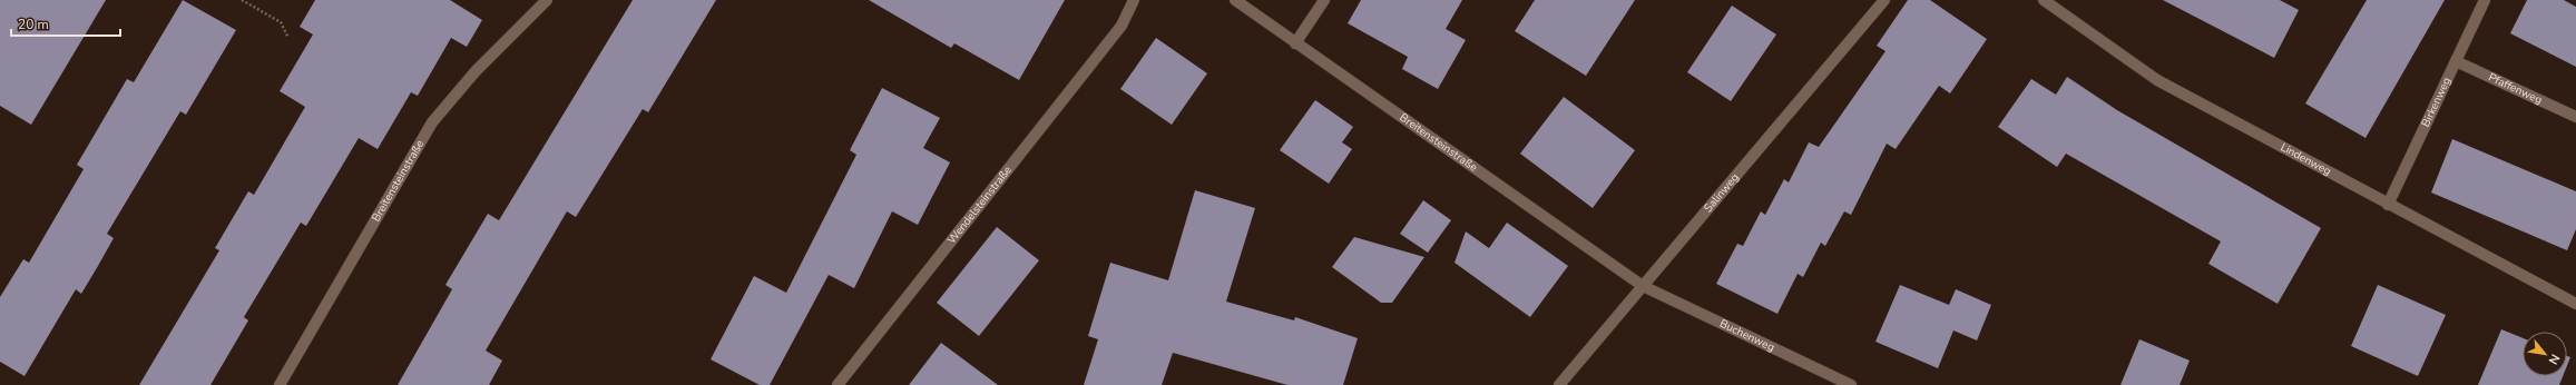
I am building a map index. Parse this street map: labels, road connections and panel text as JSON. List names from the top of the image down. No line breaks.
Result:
{"streets":{"street":["Pfaffenweg","Birkenweg","Breitensteinstraße","Lindenweg","Salinweg","Wendelsteinstraße","Buchenweg"]},"crossings":[["Pfaffenweg","Birkenweg"],["Birkenweg","Lindenweg"],["Breitensteinstraße","Salinweg"],["Breitensteinstraße","Buchenweg"],["Salinweg","Buchenweg"]],"scale_bar":"20 m","north":"bottom right"}
